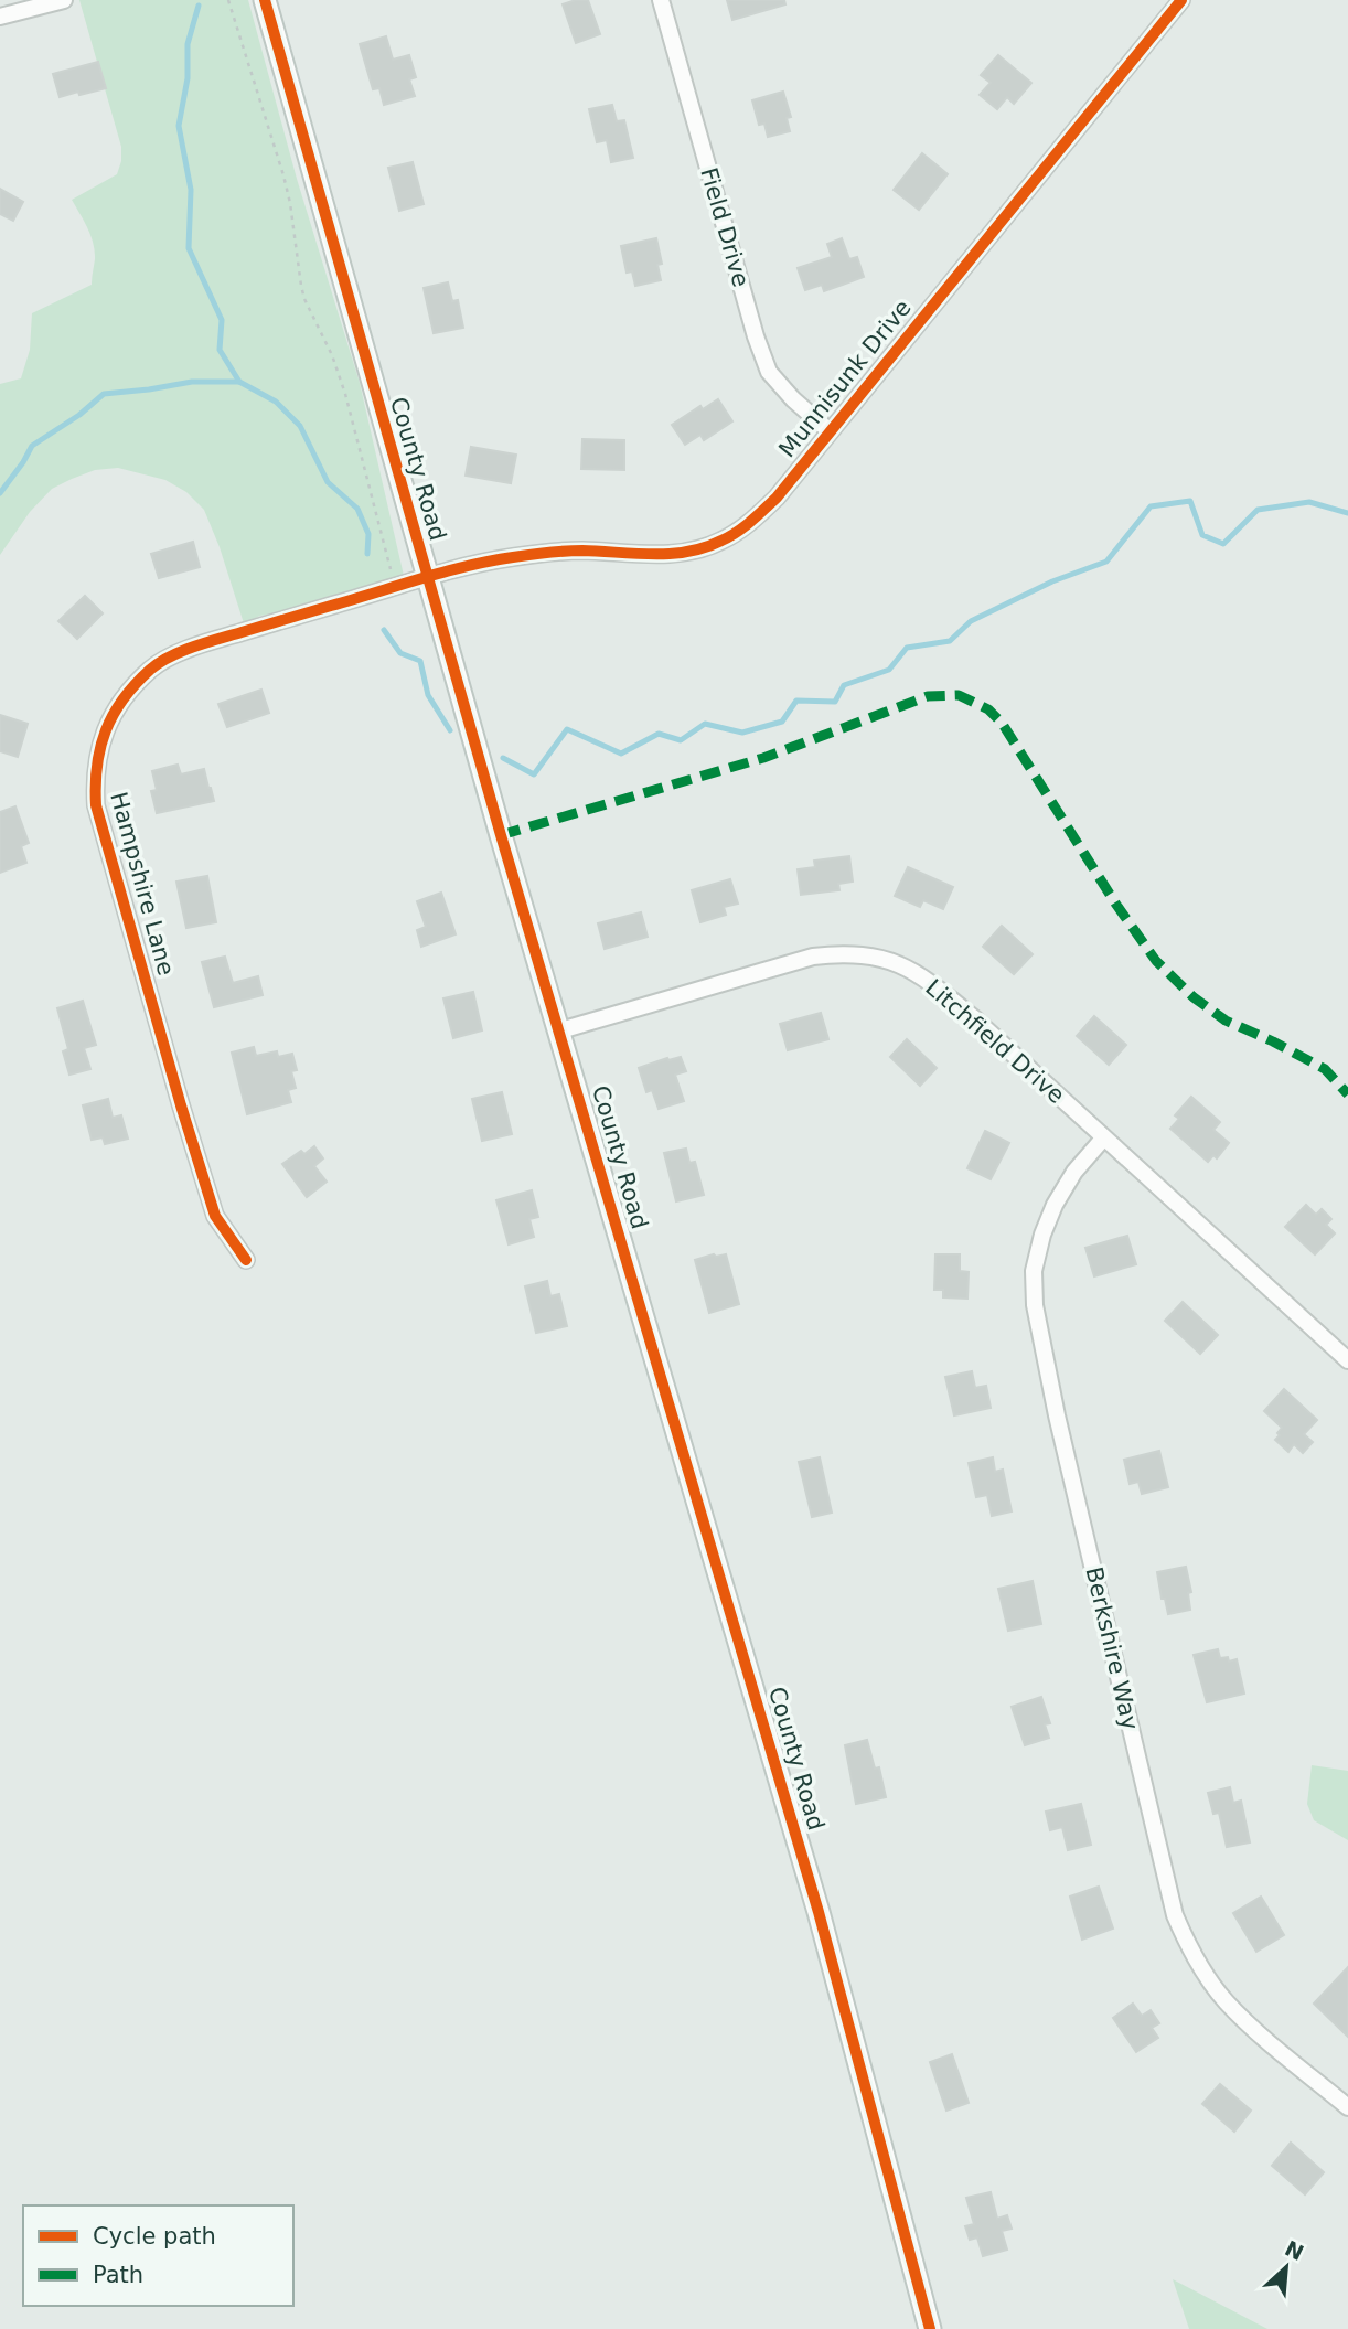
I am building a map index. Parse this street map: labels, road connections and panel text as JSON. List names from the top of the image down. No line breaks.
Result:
{"streets":{"street":["Field Drive","Munnisunk Drive","County Road","Hampshire Lane","Litchfield Drive","Berkshire Way"]},"crossings":[["Field Drive","Munnisunk Drive"],["Munnisunk Drive","County Road"],["Munnisunk Drive","Hampshire Lane"],["County Road","Hampshire Lane"],["County Road","Litchfield Drive"],["Litchfield Drive","Berkshire Way"]],"legend":["Cycle path","Path"],"north":"top right"}
